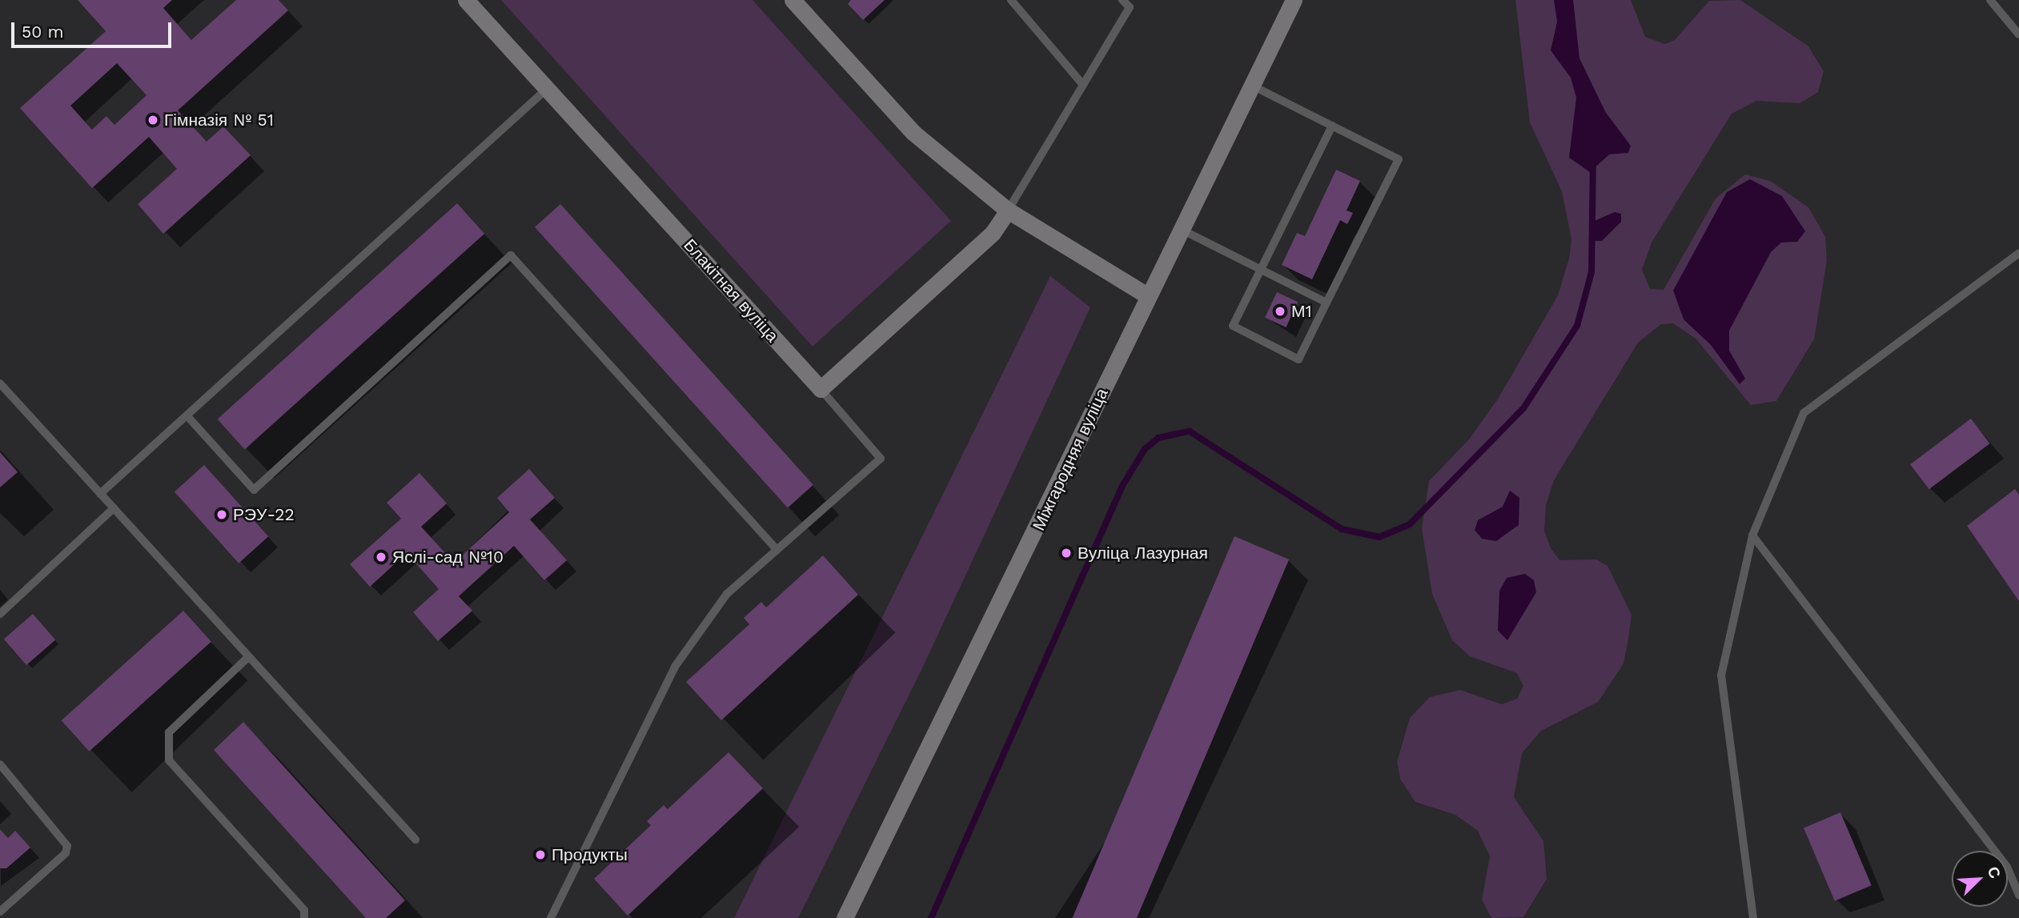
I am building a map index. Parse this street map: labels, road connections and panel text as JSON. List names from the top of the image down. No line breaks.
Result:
{"streets":{"street":["Блакітная вуліца","Міжгародняя вуліца"]},"places":["Гімназія № 51","М1","РЭУ-22","Вуліца Лазурная","Яслі-сад №10","Продукты"],"scale_bar":"50 m","north":"top right"}
